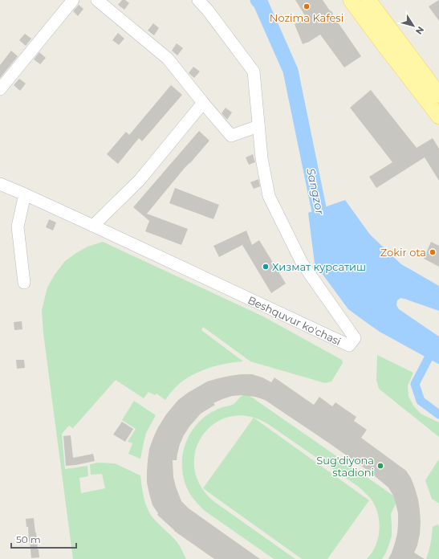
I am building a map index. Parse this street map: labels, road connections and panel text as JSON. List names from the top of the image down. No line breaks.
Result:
{"streets":{"street":["Beshquvur ko'chasi"]},"water":["Sangzor"],"places":["Nozima Kafesi","Zokir ota","Хизмат курсатиш","Sug'diyona stadioni"],"scale_bar":"50 m","north":"bottom right"}
